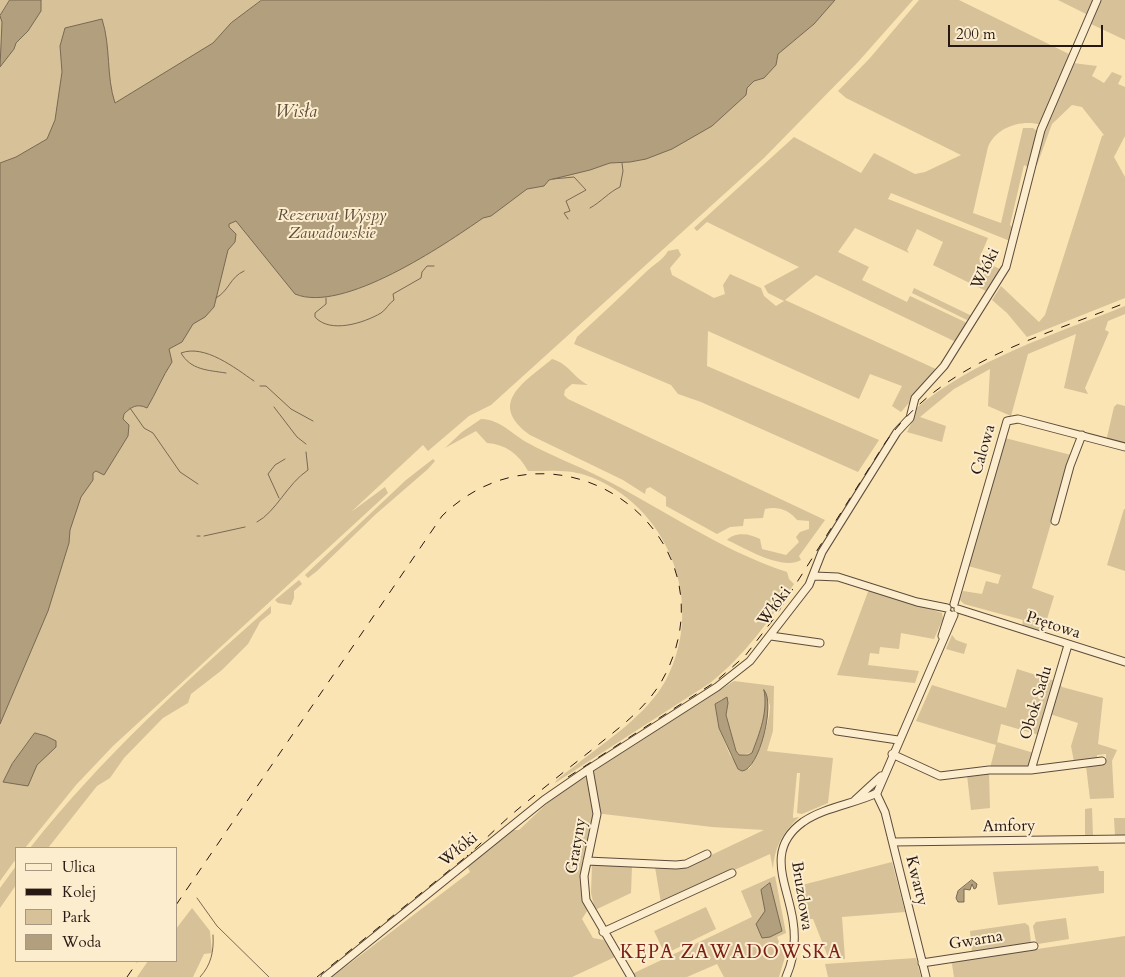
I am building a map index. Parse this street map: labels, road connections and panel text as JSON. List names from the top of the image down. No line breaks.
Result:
{"streets":{"street":["Włóki","Calowa","Prętowa","Obok Sadu","Amfory","Gratyny","Kwarty","Bruzdowa","Gwarna"]},"crossings":[["Włóki","Prętowa"],["Włóki","Gratyny"],["Calowa","Prętowa"],["Prętowa","Obok Sadu"],["Amfory","Kwarty"],["Kwarty","Bruzdowa"],["Kwarty","Gwarna"]],"districts":["KĘPA ZAWADOWSKA"],"water":["Wisła"],"parks":["Rezerwat Wyspy Zawadowskie"],"legend":["Ulica","Kolej","Park","Woda"],"scale_bar":"200 m"}
